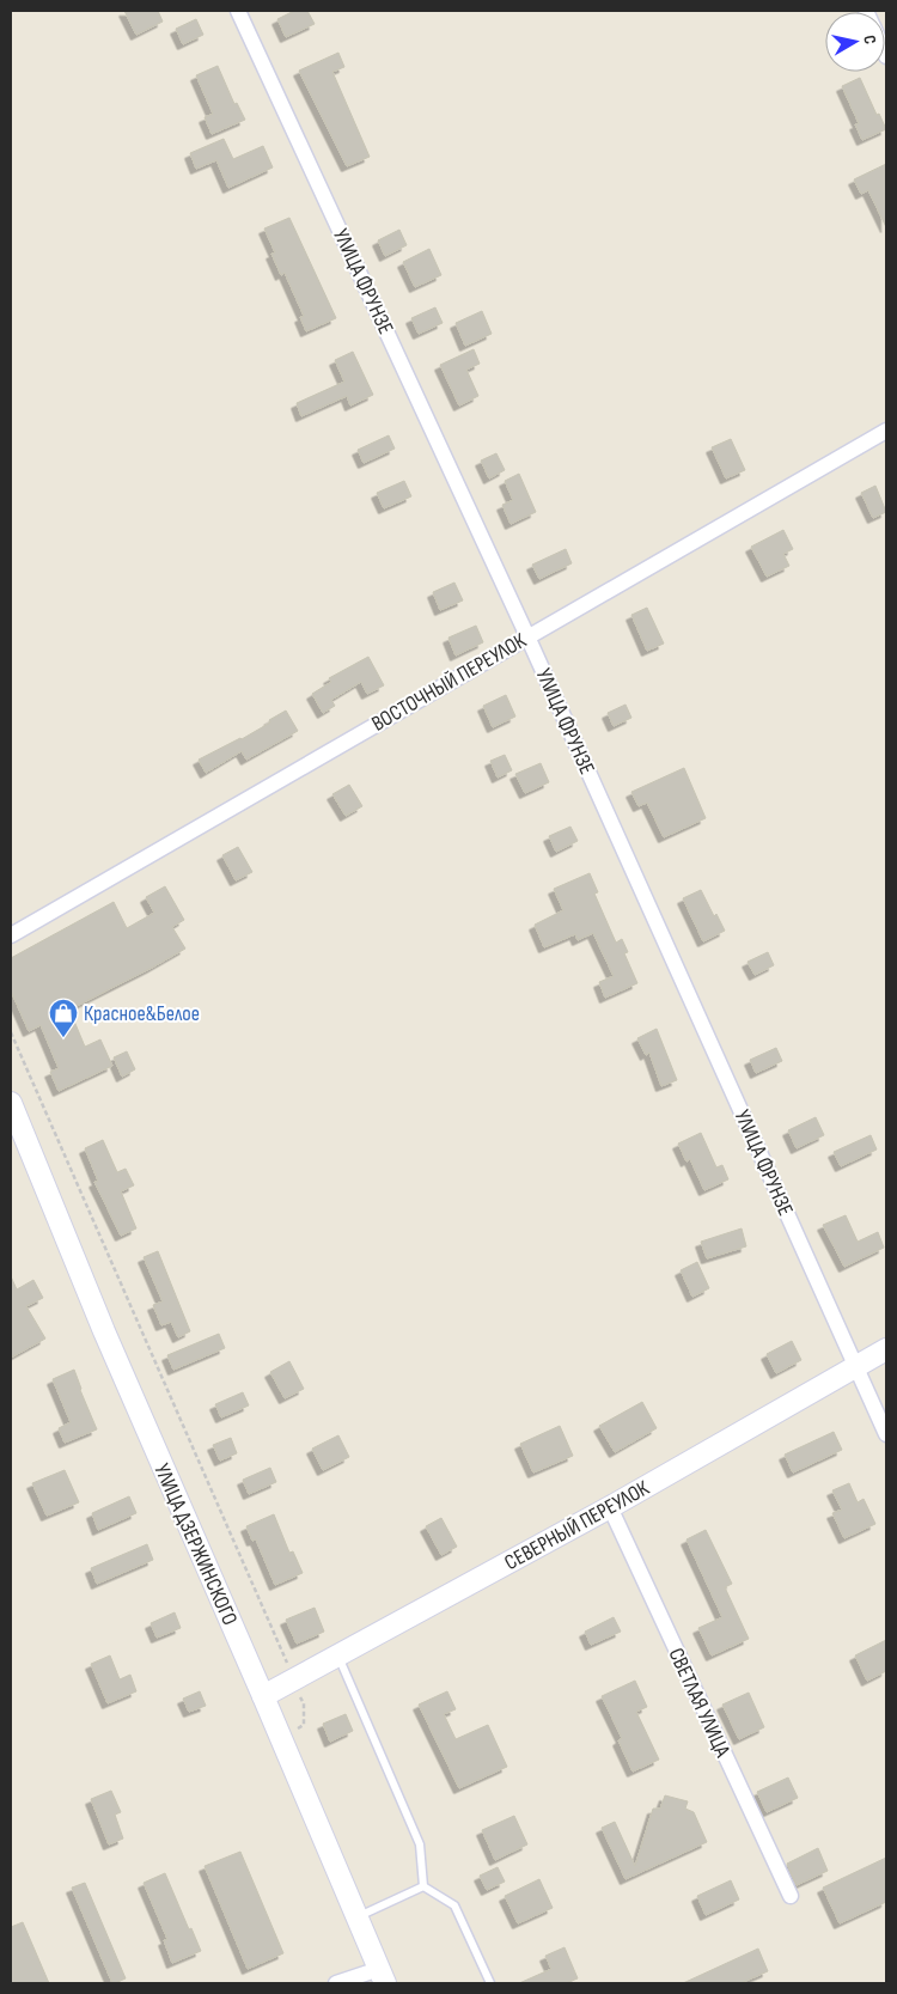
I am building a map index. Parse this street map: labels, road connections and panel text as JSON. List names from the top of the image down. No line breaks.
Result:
{"streets":{"street":["УЛИЦА ФРУНЗЕ","ВОСТОЧНЫЙ ПЕРЕУЛОК","СЕВЕРНЫЙ ПЕРЕУЛОК","УЛИЦА ДЗЕРЖИНСКОГО","СВЕТЛАЯ УЛИЦА"]},"crossings":[["УЛИЦА ФРУНЗЕ","ВОСТОЧНЫЙ ПЕРЕУЛОК"],["УЛИЦА ФРУНЗЕ","СЕВЕРНЫЙ ПЕРЕУЛОК"],["СЕВЕРНЫЙ ПЕРЕУЛОК","УЛИЦА ДЗЕРЖИНСКОГО"],["СЕВЕРНЫЙ ПЕРЕУЛОК","СВЕТЛАЯ УЛИЦА"]],"places":{"shop":["Красное&Белое"]},"north":"right"}
